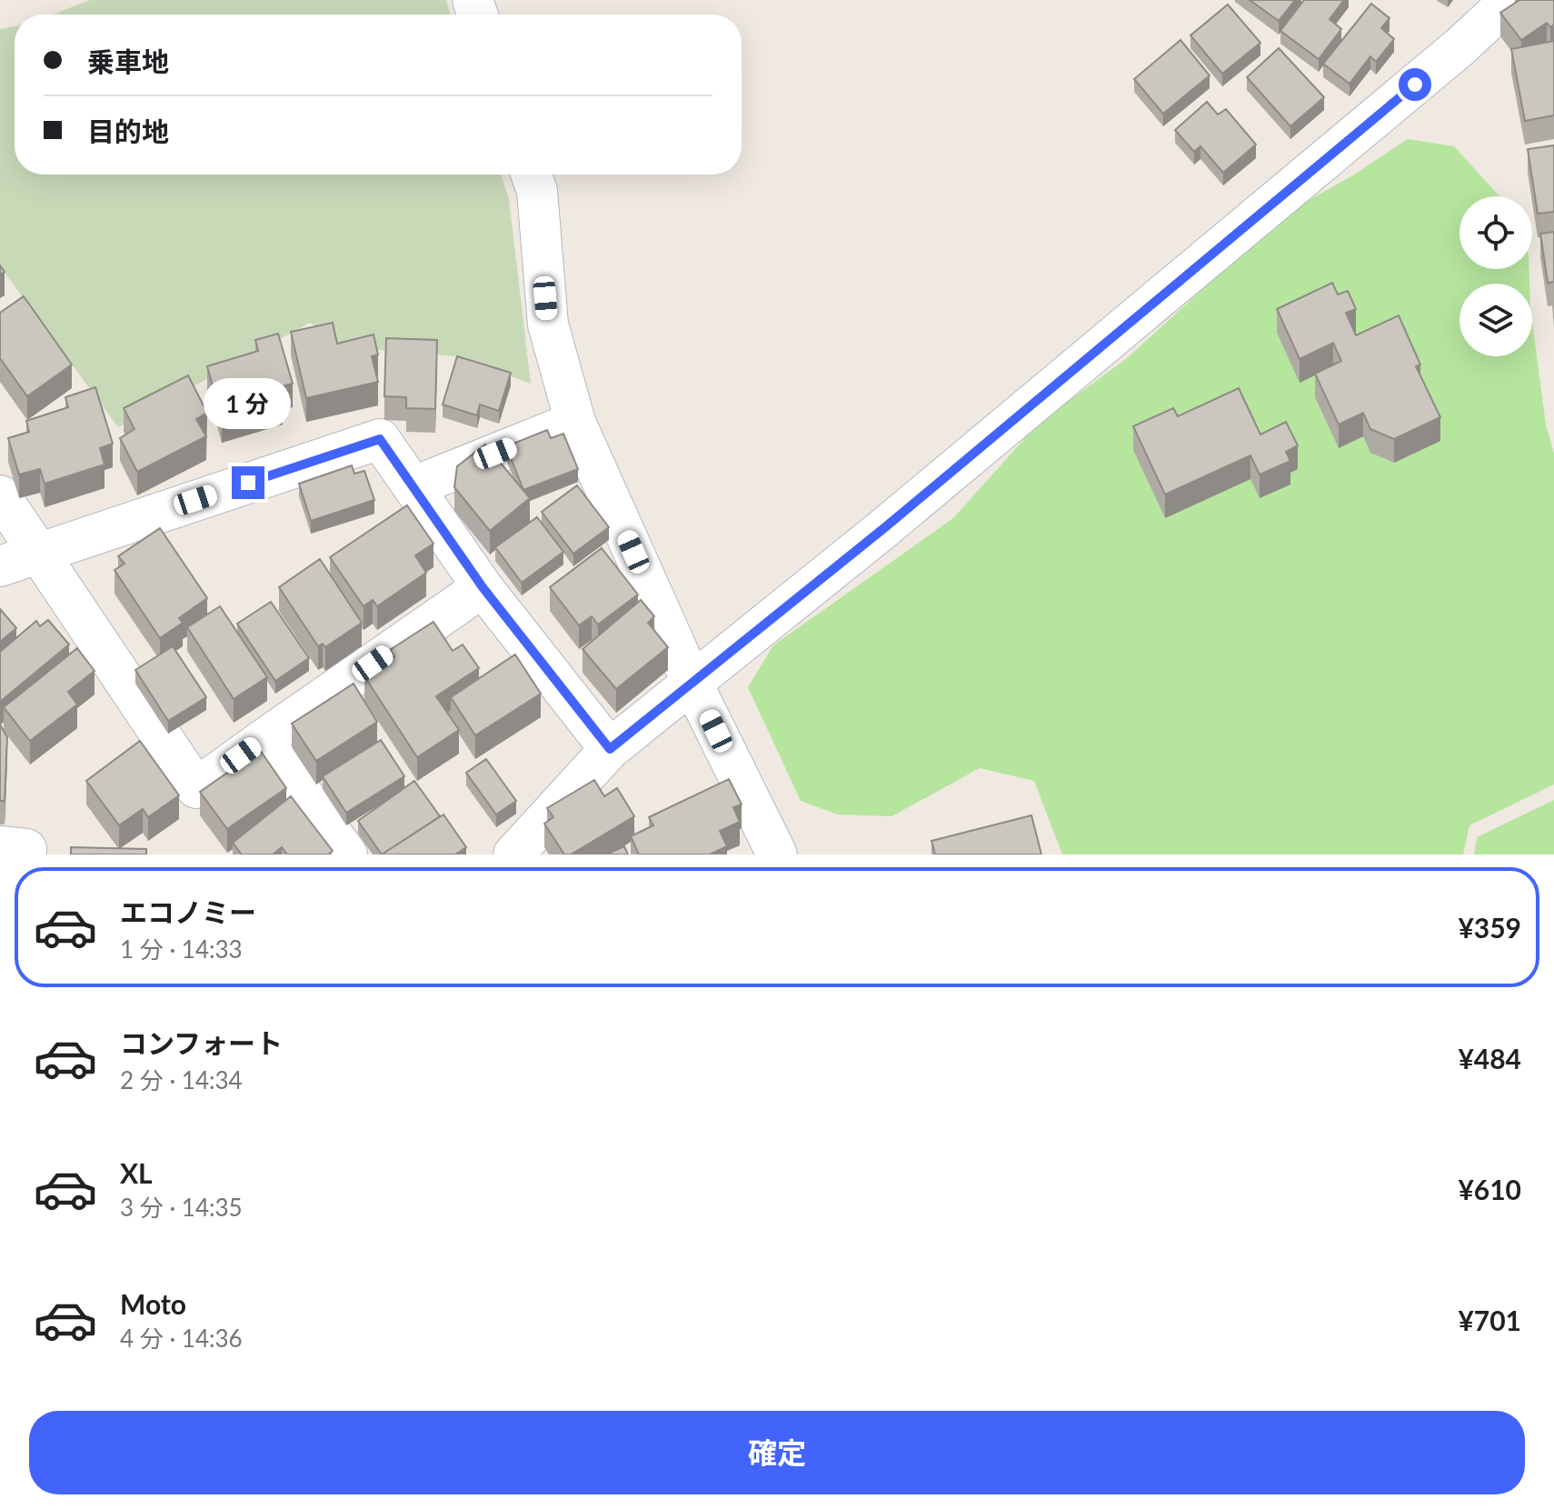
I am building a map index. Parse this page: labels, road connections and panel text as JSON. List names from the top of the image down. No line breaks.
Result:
{"page":{"banner":["乗車地","目的地"],"bubble":"1 分","list":[{"name":"エコノミー","note":"1 分 · 14:33","value":"¥359"},{"name":"コンフォート","note":"2 分 · 14:34","value":"¥484"},{"name":"XL","note":"3 分 · 14:35","value":"¥610"},{"name":"Moto","note":"4 分 · 14:36","value":"¥701"}],"buttons":"確定"}}
